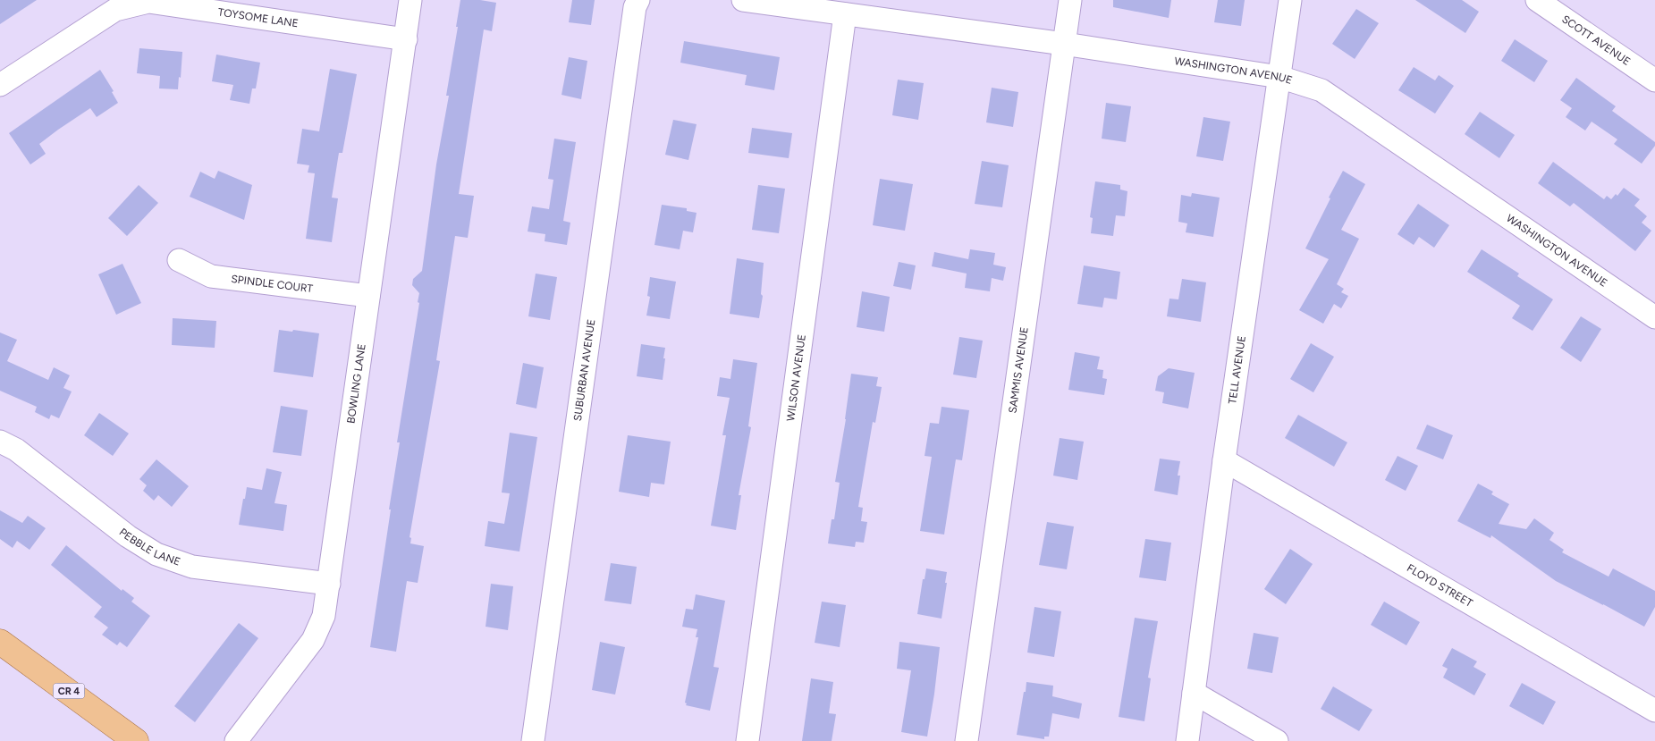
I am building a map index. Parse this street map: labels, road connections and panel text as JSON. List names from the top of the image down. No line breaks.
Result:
{"streets":{"main road":["CR 4"],"street":["TOYSOME LANE","SCOTT AVENUE","WASHINGTON AVENUE","SPINDLE COURT","SUBURBAN AVENUE","SAMMIS AVENUE","TELL AVENUE","WILSON AVENUE","BOWLING LANE","PEBBLE LANE","FLOYD STREET"]},"crossings":[["TOYSOME LANE","BOWLING LANE"],["WASHINGTON AVENUE","SAMMIS AVENUE"],["WASHINGTON AVENUE","TELL AVENUE"],["WASHINGTON AVENUE","WILSON AVENUE"],["SPINDLE COURT","BOWLING LANE"],["TELL AVENUE","FLOYD STREET"],["BOWLING LANE","PEBBLE LANE"]]}
